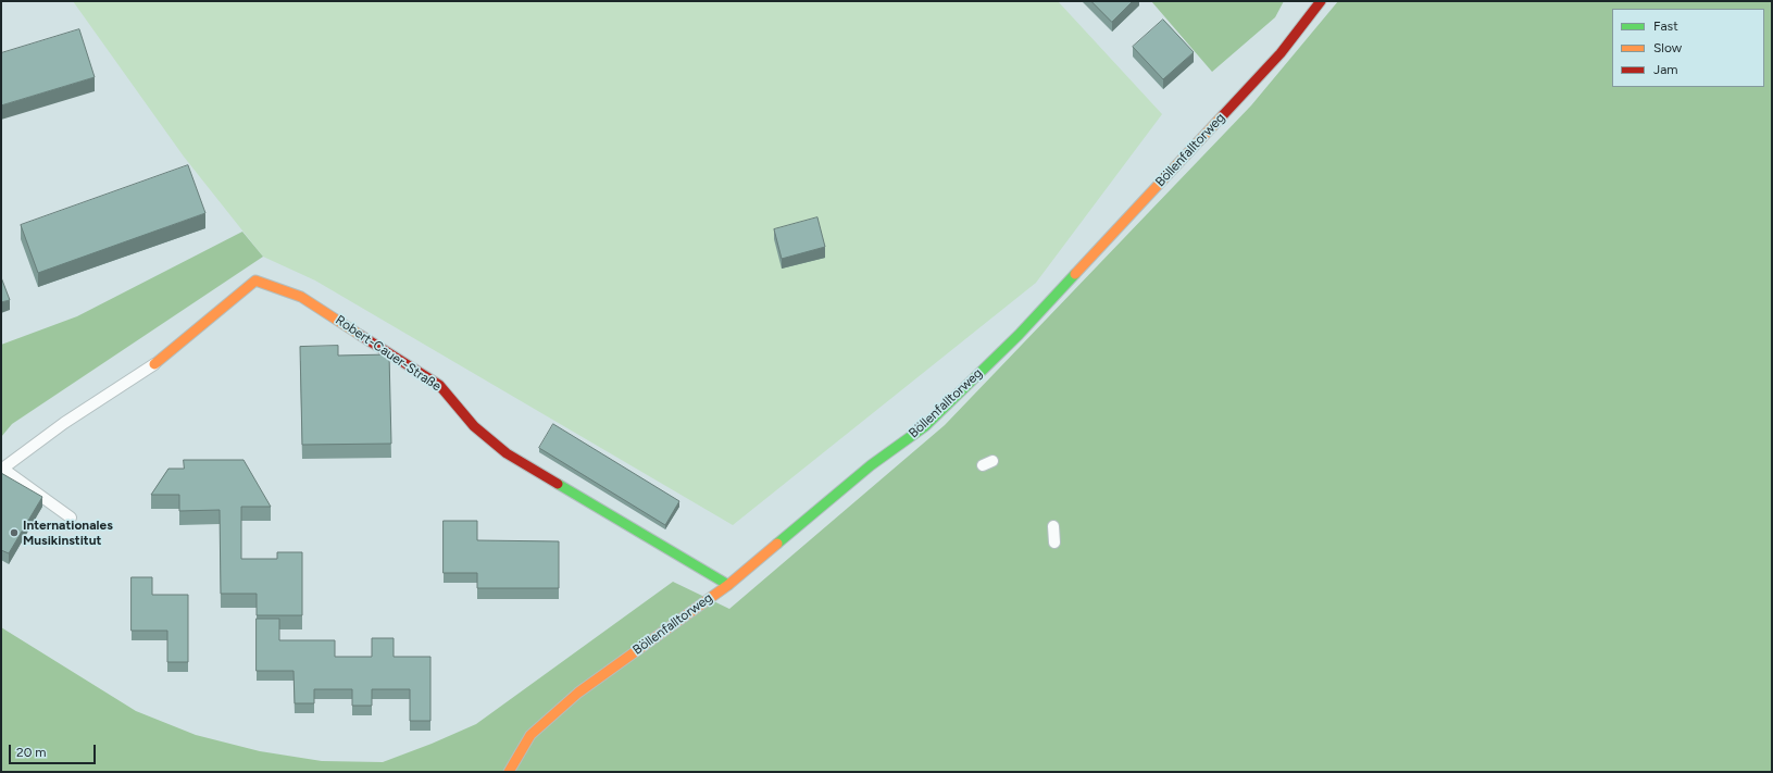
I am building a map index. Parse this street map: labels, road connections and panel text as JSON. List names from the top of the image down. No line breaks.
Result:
{"streets":{"street":["Böllenfalltorweg","Robert-Cauer-Straße"]},"crossings":[["Böllenfalltorweg","Robert-Cauer-Straße"]],"places":["Internationales Musikinstitut"],"legend":["Fast","Slow","Jam"],"scale_bar":"20 m"}
